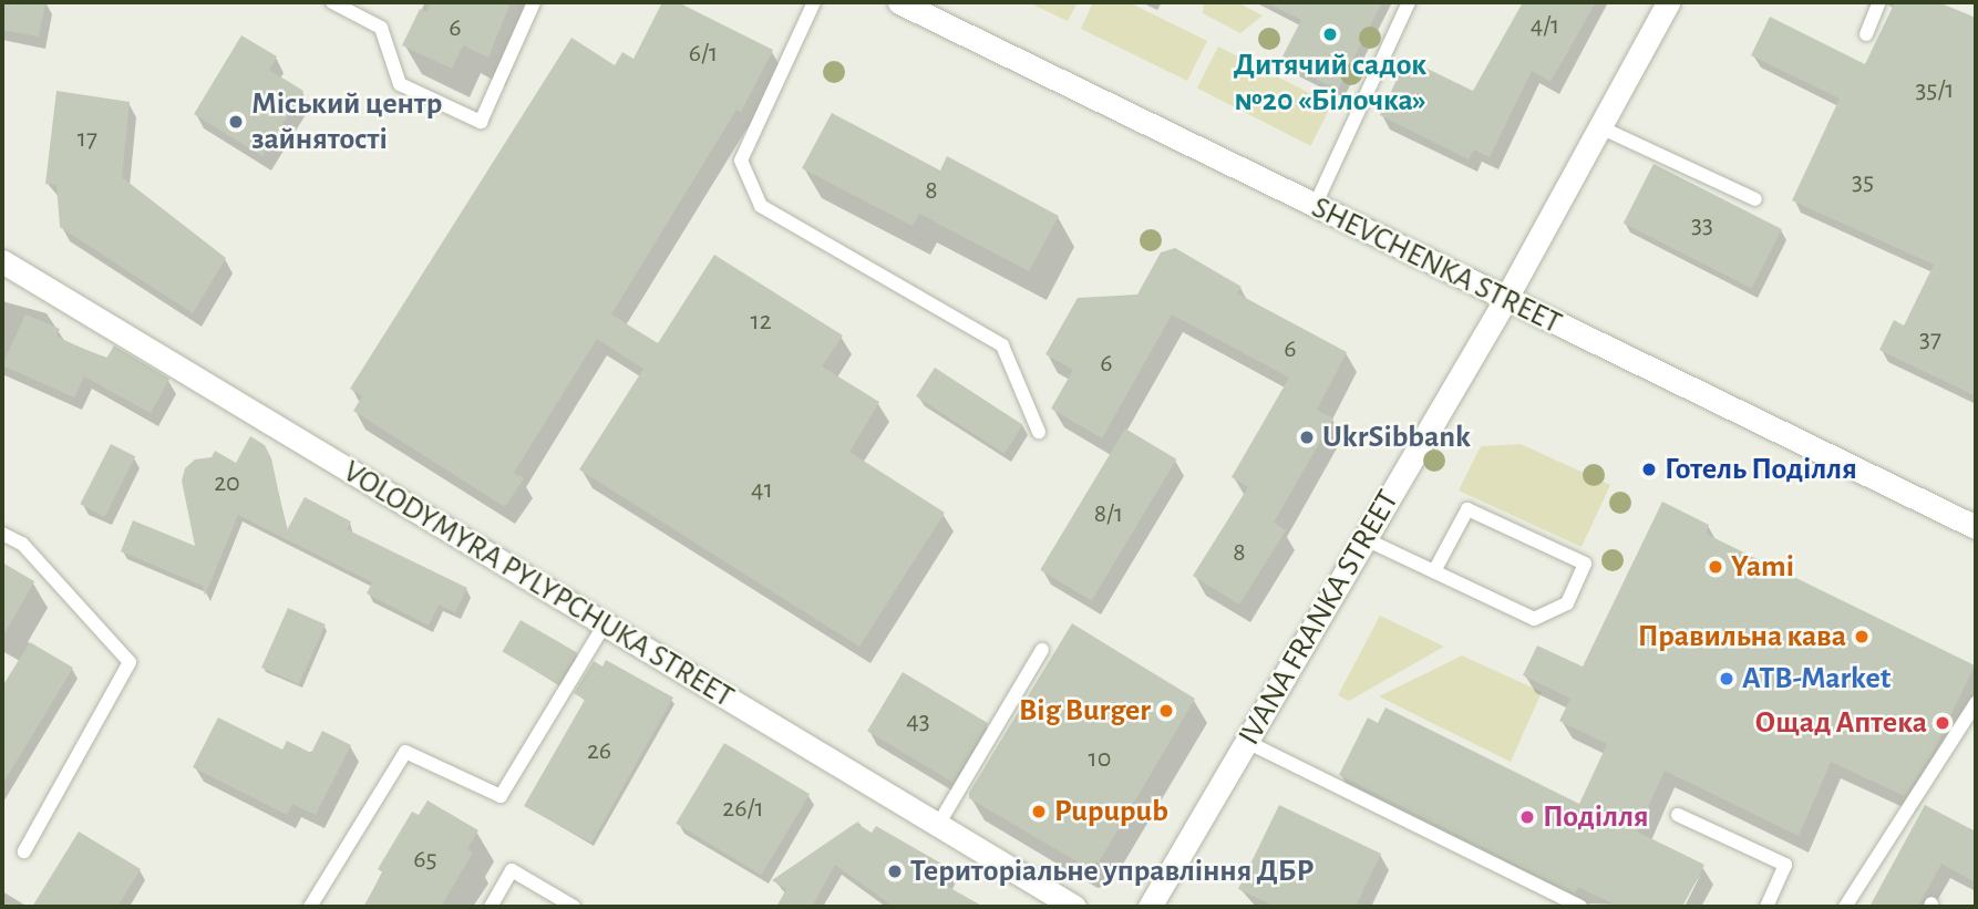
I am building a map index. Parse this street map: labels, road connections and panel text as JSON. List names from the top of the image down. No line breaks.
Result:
{"streets":{"street":["SHEVCHENKA STREET","VOLODYMYRA PYLYPCHUKA STREET","IVANA FRANKA STREET"]},"crossings":[["SHEVCHENKA STREET","IVANA FRANKA STREET"]],"places":["Дитячий садок №20 «Білочка»","Міський центр зайнятості","UkrSibbank","Готель Поділля","Yami","Правильна кава","ATB-Market","Big Burger","Ощад Аптека","Pupupub","Поділля","Територіальне управління ДБР"],"house_numbers":["4/1","6","6/1","35/1","17","35","8","33","12","37","6","6","20","41","8/1","8","43","26","10","26/1","65"]}
